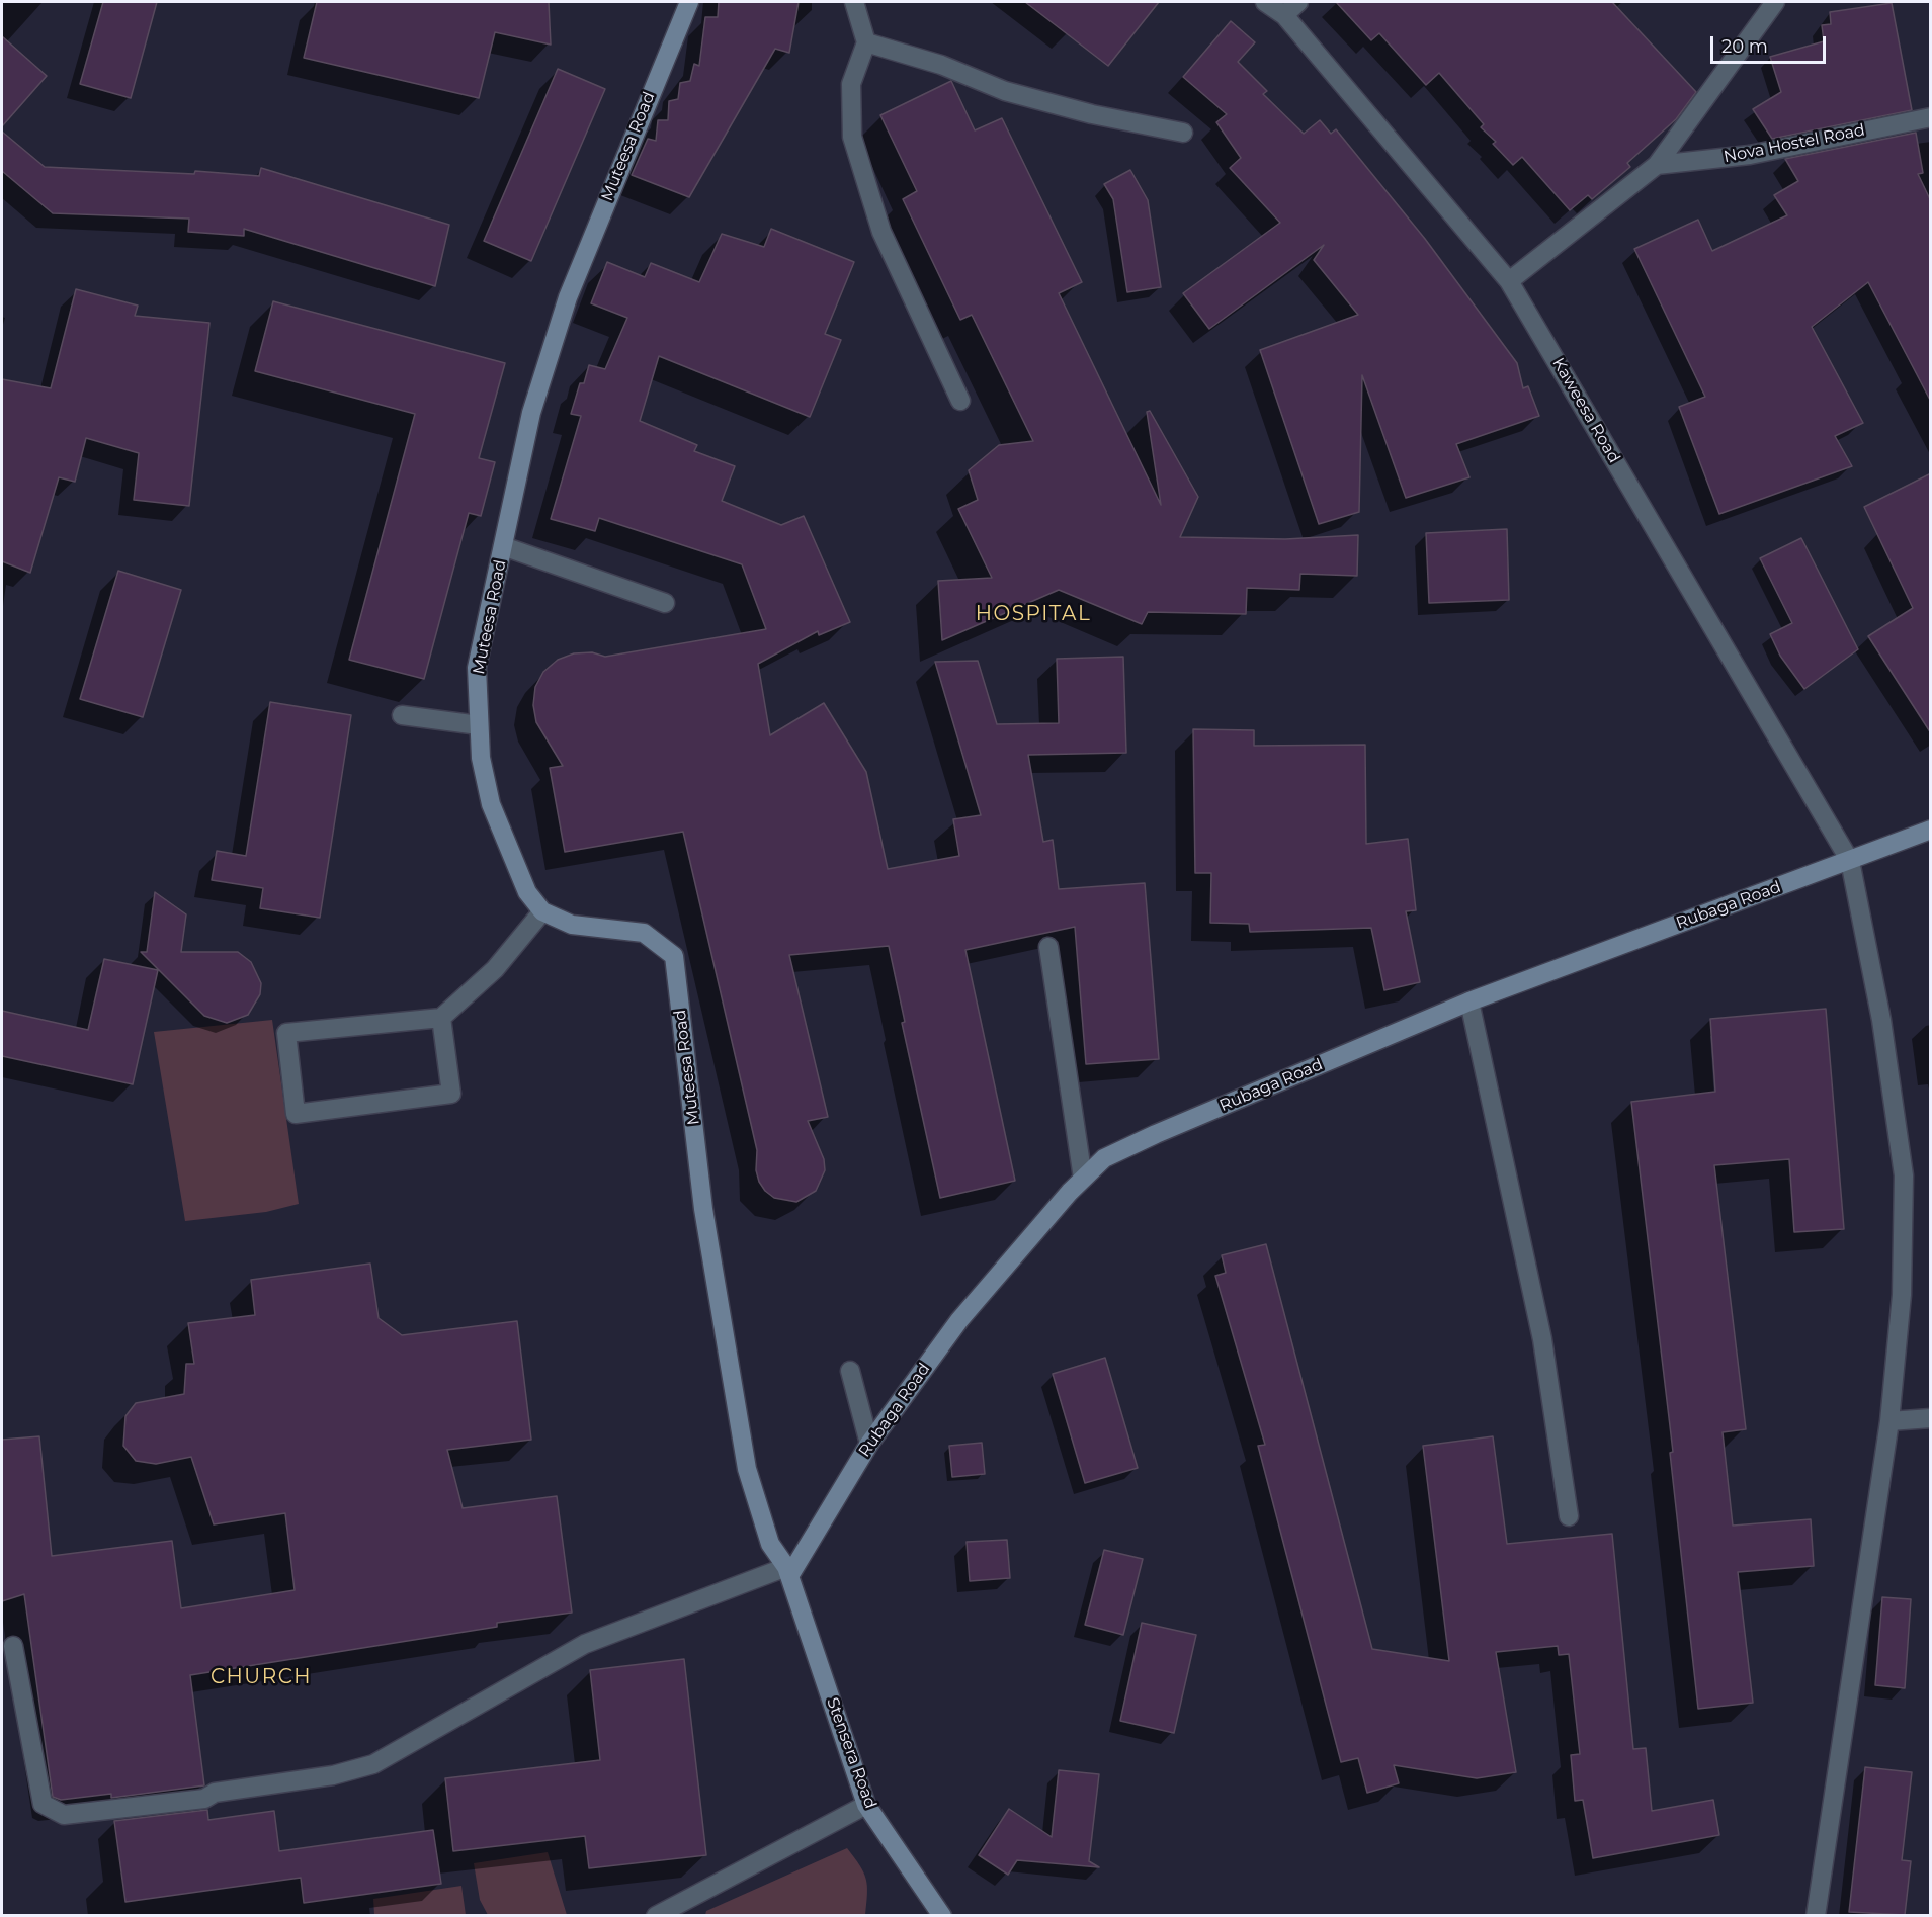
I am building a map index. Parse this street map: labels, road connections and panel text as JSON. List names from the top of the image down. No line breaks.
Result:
{"streets":{"street":["Nova Hostel Road","Muteesa Road","Kaweesa Road","Rubaga Road","Stensera Road"]},"crossings":[["Muteesa Road","Rubaga Road"],["Muteesa Road","Stensera Road"],["Kaweesa Road","Rubaga Road"],["Rubaga Road","Stensera Road"]],"districts":["HOSPITAL","CHURCH"],"scale_bar":"20 m"}
